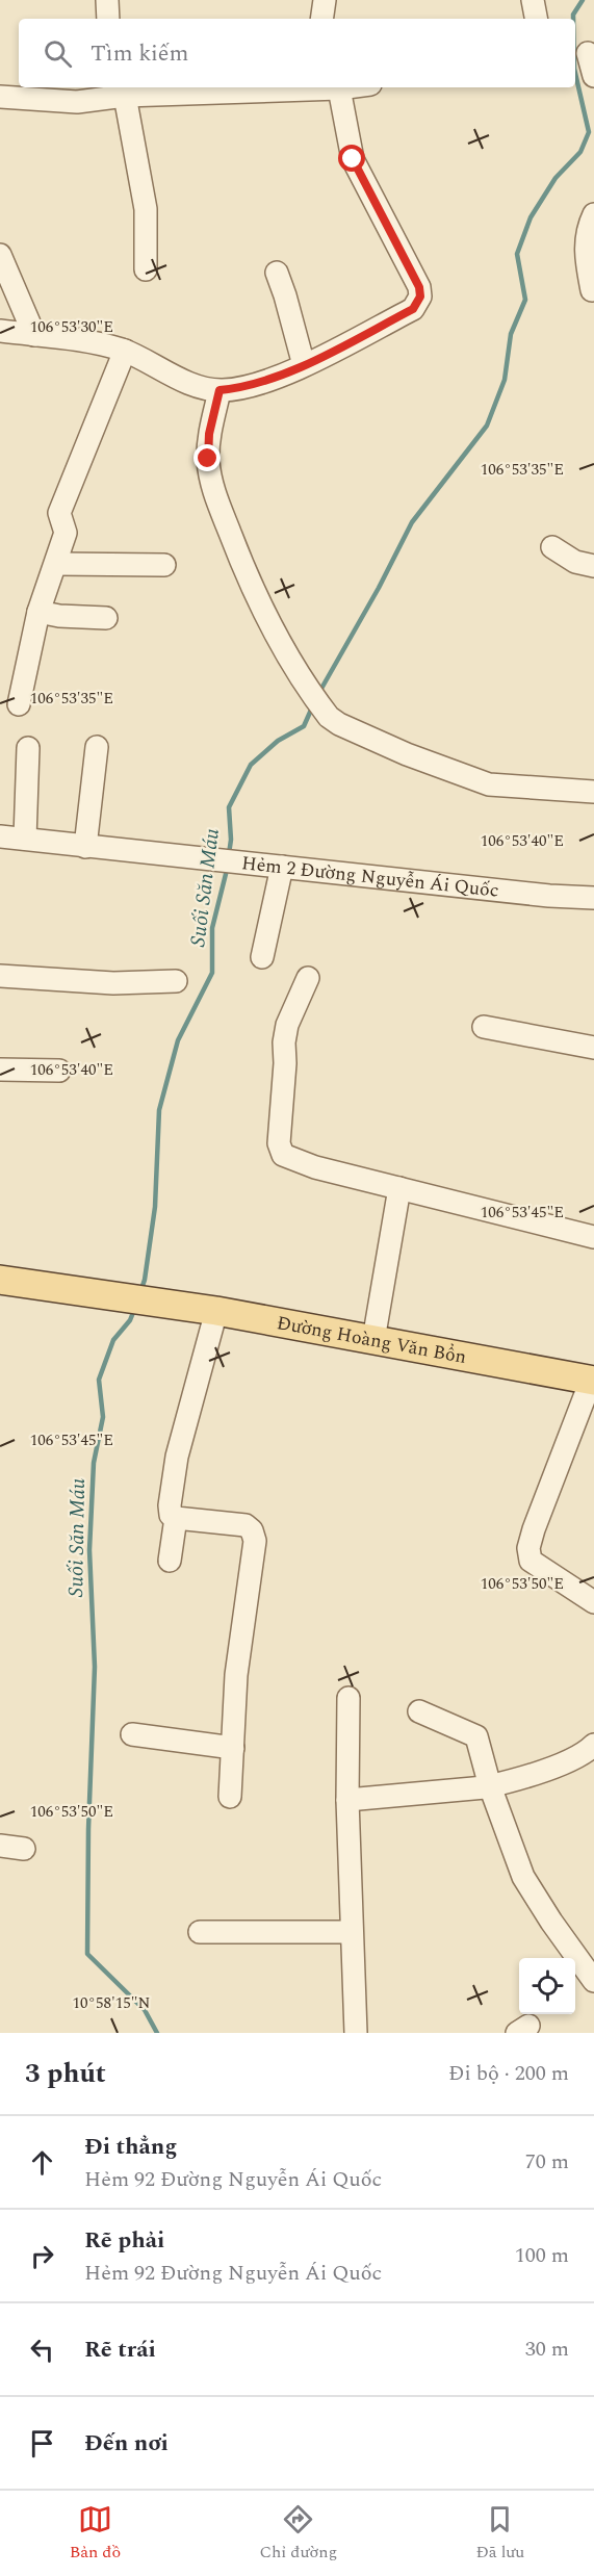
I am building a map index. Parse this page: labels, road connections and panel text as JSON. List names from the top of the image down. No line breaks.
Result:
{"streets":{"main road":["Đường Hoàng Văn Bổn"],"street":["Hẻm 2 Đường Nguyễn Ái Quốc"]},"water":["Suối Săn Máu"],"page":{"search":"Tìm kiếm","heading":["3 phút","Đi bộ · 200 m"],"list":[["Đi thẳng","Hẻm 92 Đường Nguyễn Ái Quốc","70 m"],["Rẽ phải","Hẻm 92 Đường Nguyễn Ái Quốc","100 m"],["Rẽ trái","30 m"],"Đến nơi"],"nav":["Bản đồ","Chỉ đường","Đã lưu"]},"coordinates":["106°53'30\"E","106°53'35\"E","106°53'40\"E","106°53'45\"E","106°53'50\"E","10°58'15\"N"]}
